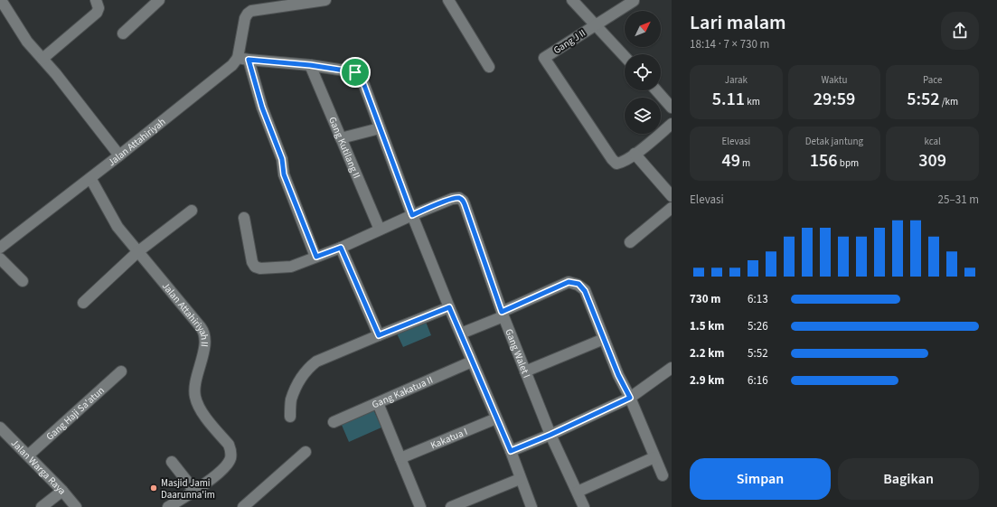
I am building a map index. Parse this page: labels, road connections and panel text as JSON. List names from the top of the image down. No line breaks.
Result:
{"streets":{"street":["Gang J II","Jalan Attahiriyah","Gang Kutilang II","Jalan Attahiriyah II","Gang Walet I","Gang Kakatua II","Gang Haji Sa'atun","Kakatua I","Jalan Warga Raya"]},"crossings":[["Jalan Attahiriyah","Jalan Attahiriyah II"],["Gang Haji Sa'atun","Jalan Warga Raya"]],"places":["Masjid Jami Daarunna'im"],"north":"top right","page":{"heading":["Lari malam","18:14 · 7 × 730 m"],"stats":[["Jarak","5.11 km"],["Waktu","29:59"],["Pace","5:52 /km"],["Elevasi","49 m"],["Detak jantung","156 bpm"],["kcal","309"]],"chart":["Elevasi","25–31 m"],"list":[{"name":"730 m","note":"6:13"},{"name":"1.5 km","note":"5:26"},{"name":"2.2 km","note":"5:52"},{"name":"2.9 km","note":"6:16"}],"buttons":["Simpan","Bagikan"]}}
